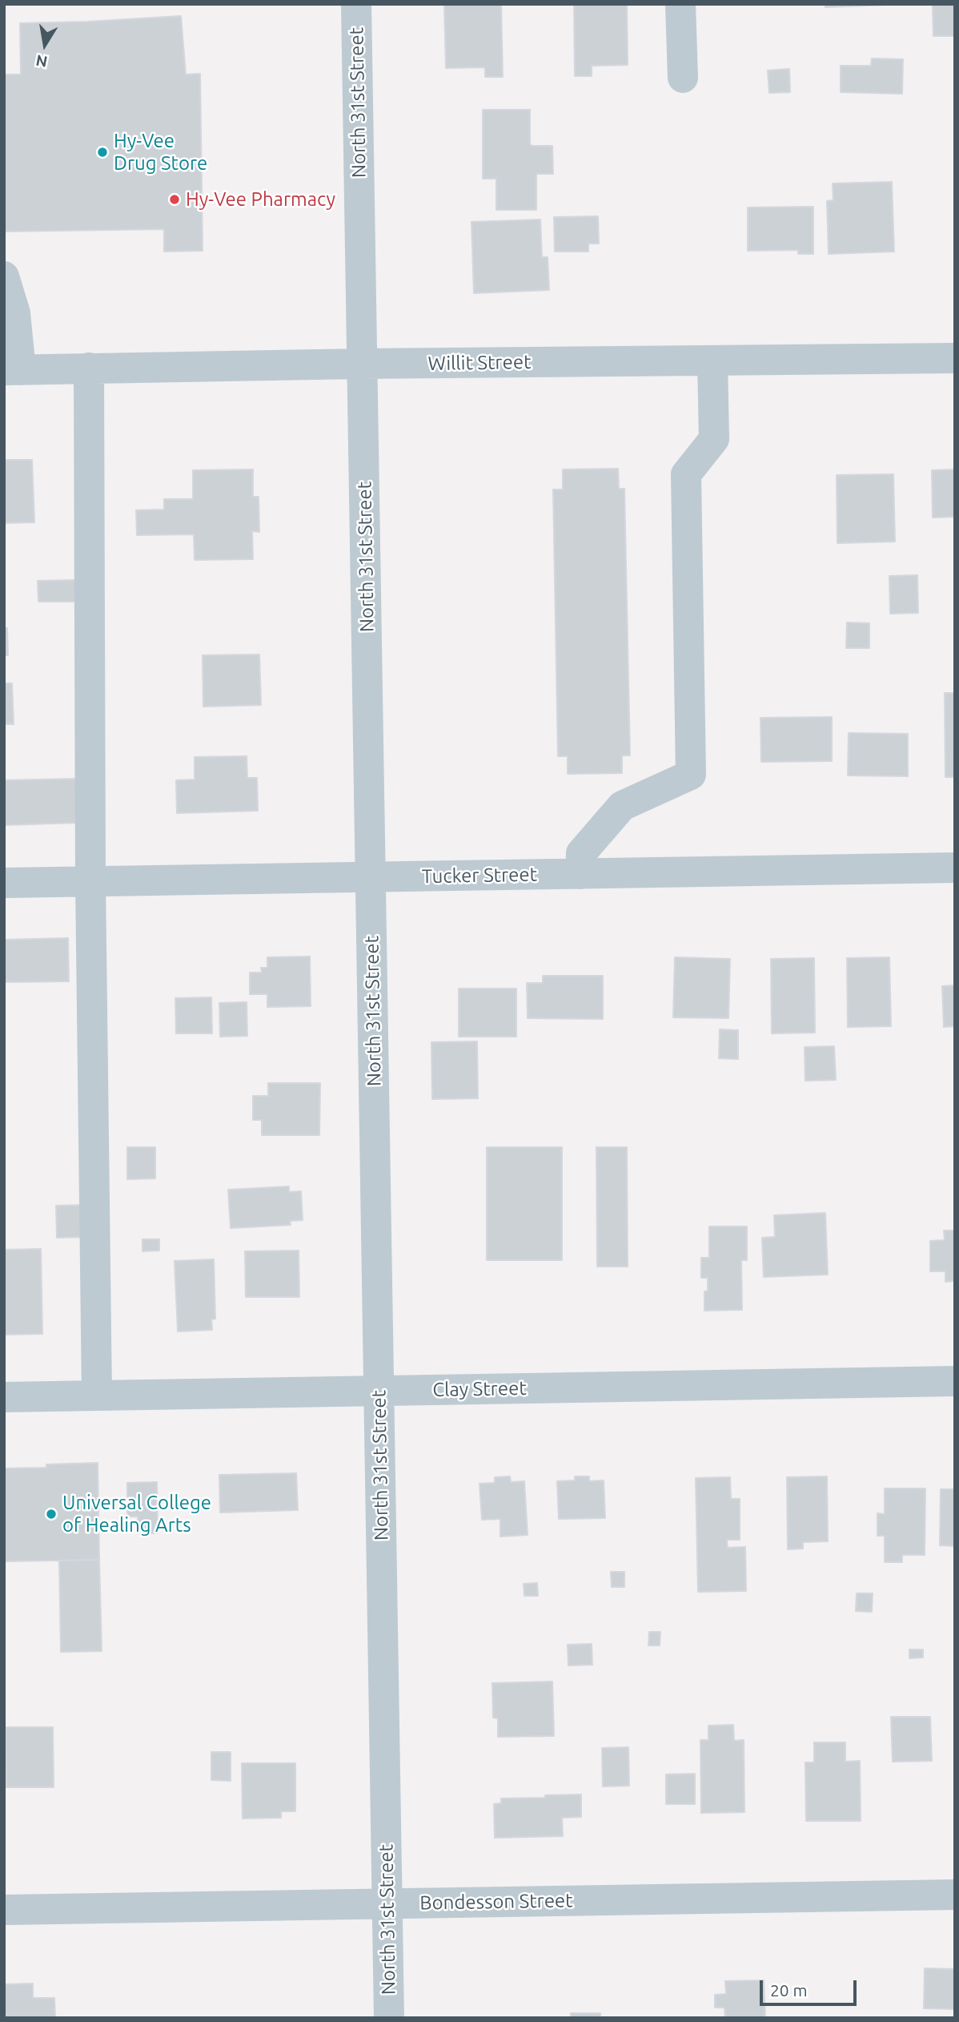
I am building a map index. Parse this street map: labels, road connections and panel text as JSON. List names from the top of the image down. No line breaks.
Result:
{"streets":{"street":["North 31st Street","Willit Street","Tucker Street","Clay Street","Bondesson Street"]},"crossings":[["North 31st Street","Willit Street"],["North 31st Street","Tucker Street"],["North 31st Street","Clay Street"],["North 31st Street","Bondesson Street"]],"places":["Hy-Vee Drug Store","Hy-Vee Pharmacy","Universal College of Healing Arts"],"scale_bar":"20 m","north":"bottom"}
